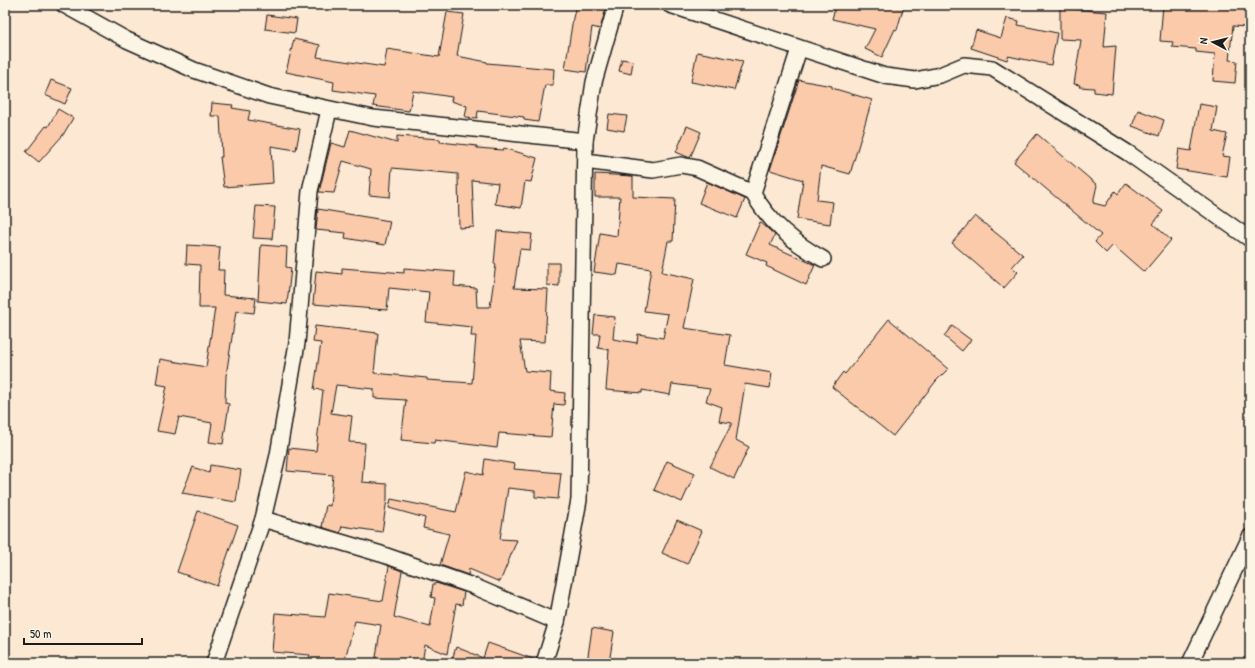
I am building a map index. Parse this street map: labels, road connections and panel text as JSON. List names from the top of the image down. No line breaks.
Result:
{"scale_bar":"50 m","north":"left"}
